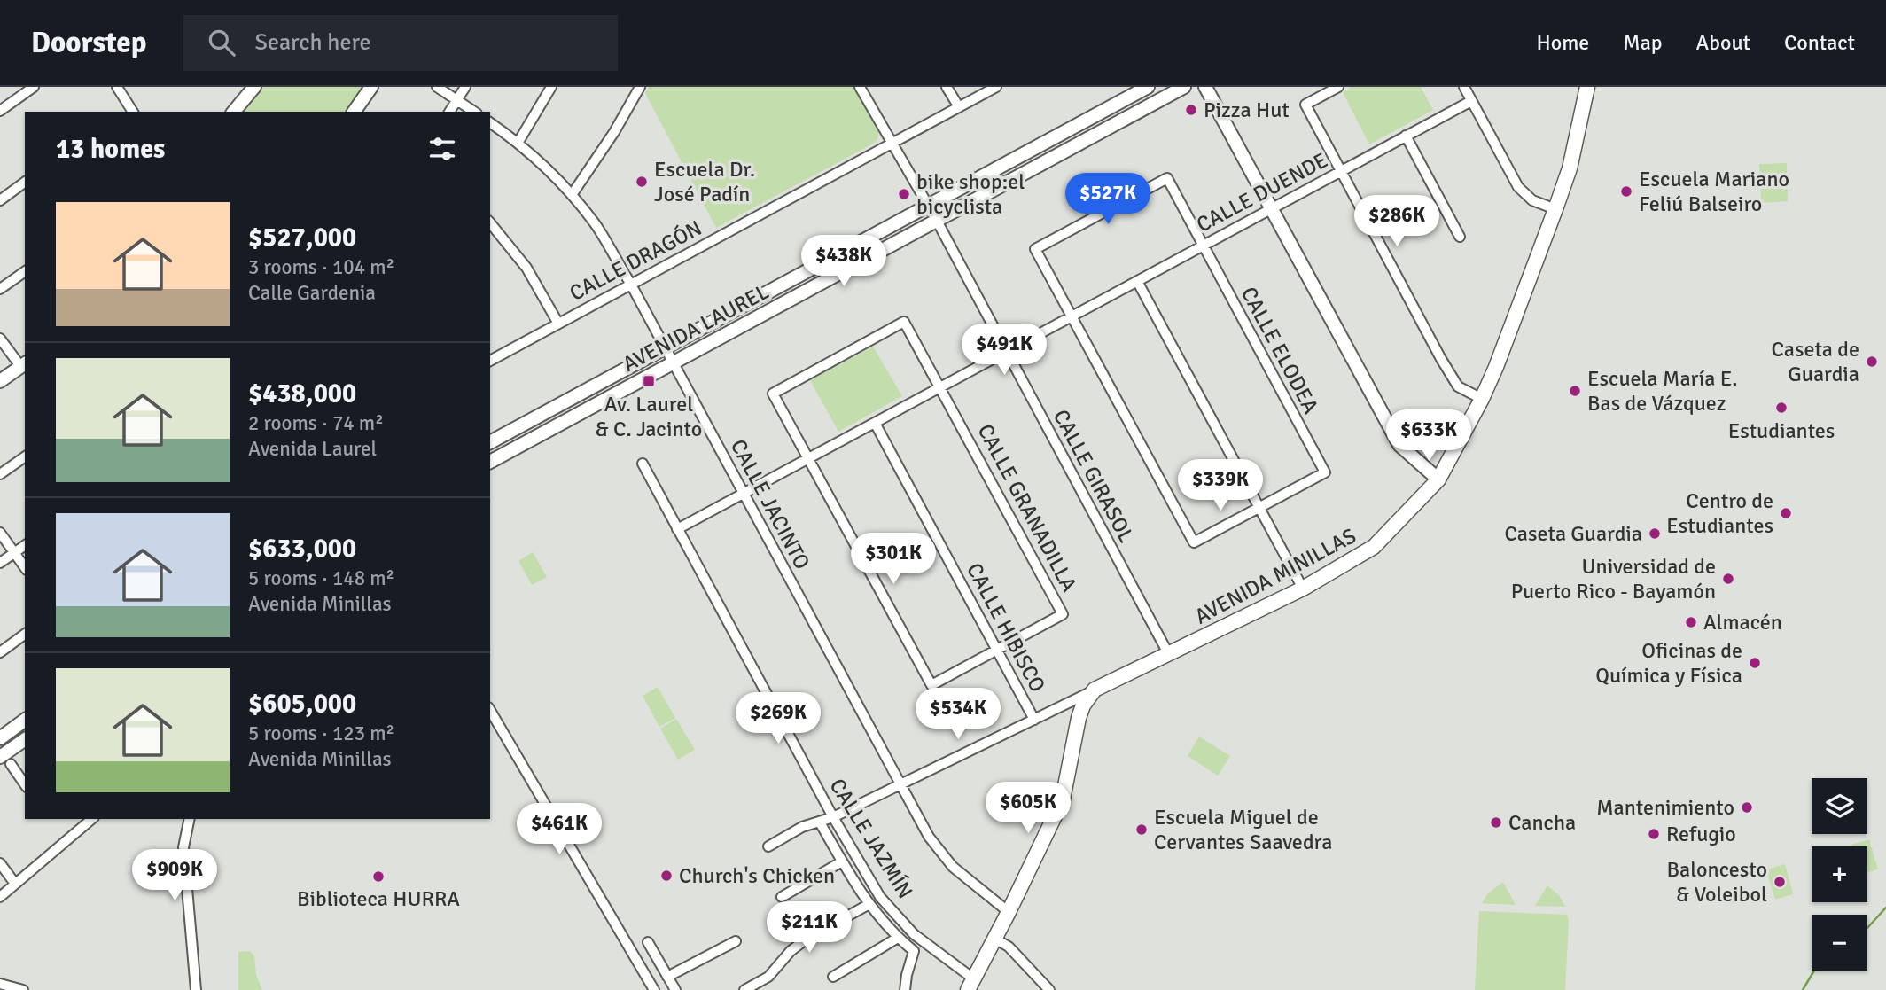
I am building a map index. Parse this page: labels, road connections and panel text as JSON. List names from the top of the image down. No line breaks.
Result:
{"streets":{"main road":["AVENIDA MINILLAS"],"street":["CALLE DUENDE","CALLE DRAGÓN","AVENIDA LAUREL","CALLE ELODEA","CALLE GIRASOL","CALLE JACINTO","CALLE GRANADILLA","CALLE HIBISCO","CALLE JAZMÍN"]},"crossings":[["CALLE DUENDE","CALLE ELODEA"],["CALLE DUENDE","CALLE GIRASOL"],["CALLE DUENDE","CALLE JACINTO"],["CALLE DUENDE","CALLE GRANADILLA"],["CALLE DUENDE","CALLE HIBISCO"],["CALLE DUENDE","CALLE JAZMÍN"],["CALLE DRAGÓN","CALLE GIRASOL"],["CALLE DRAGÓN","CALLE JACINTO"],["AVENIDA LAUREL","CALLE GIRASOL"],["AVENIDA LAUREL","CALLE JACINTO"],["CALLE GIRASOL","AVENIDA MINILLAS"],["CALLE GRANADILLA","CALLE HIBISCO"]],"places":{"other":["Pizza Hut","Escuela Dr. José Padín","Escuela Mariano Feliú Balseiro","bike shop:el bicyclista","Caseta de Guardia","Escuela María E. Bas de Vázquez","Estudiantes","Centro de Estudiantes","Caseta Guardia","Universidad de Puerto Rico - Bayamón","Almacén","Oficinas de Química y Física","Mantenimiento","Cancha","Escuela Miguel de Cervantes Saavedra","Refugio","Church's Chicken","Biblioteca HURRA","Baloncesto & Voleibol"],"transit":["Av. Laurel & C. Jacinto"]},"page":{"header":"Doorstep","search":"Search here","nav":["Home","Map","About","Contact"],"heading":"13 homes","price":["$527K","$286K","$438K","$491K","$633K","$339K","$301K","$534K","$269K","$605K","$461K","$909K","$211K"],"list":[{"name":"$527,000","note":"3 rooms · 104 m² · Calle Gardenia"},{"name":"$438,000","note":"2 rooms · 74 m² · Avenida Laurel"},{"name":"$633,000","note":"5 rooms · 148 m² · Avenida Minillas"},{"name":"$605,000","note":"5 rooms · 123 m² · Avenida Minillas"}],"map_buttons":["+","−"]}}
